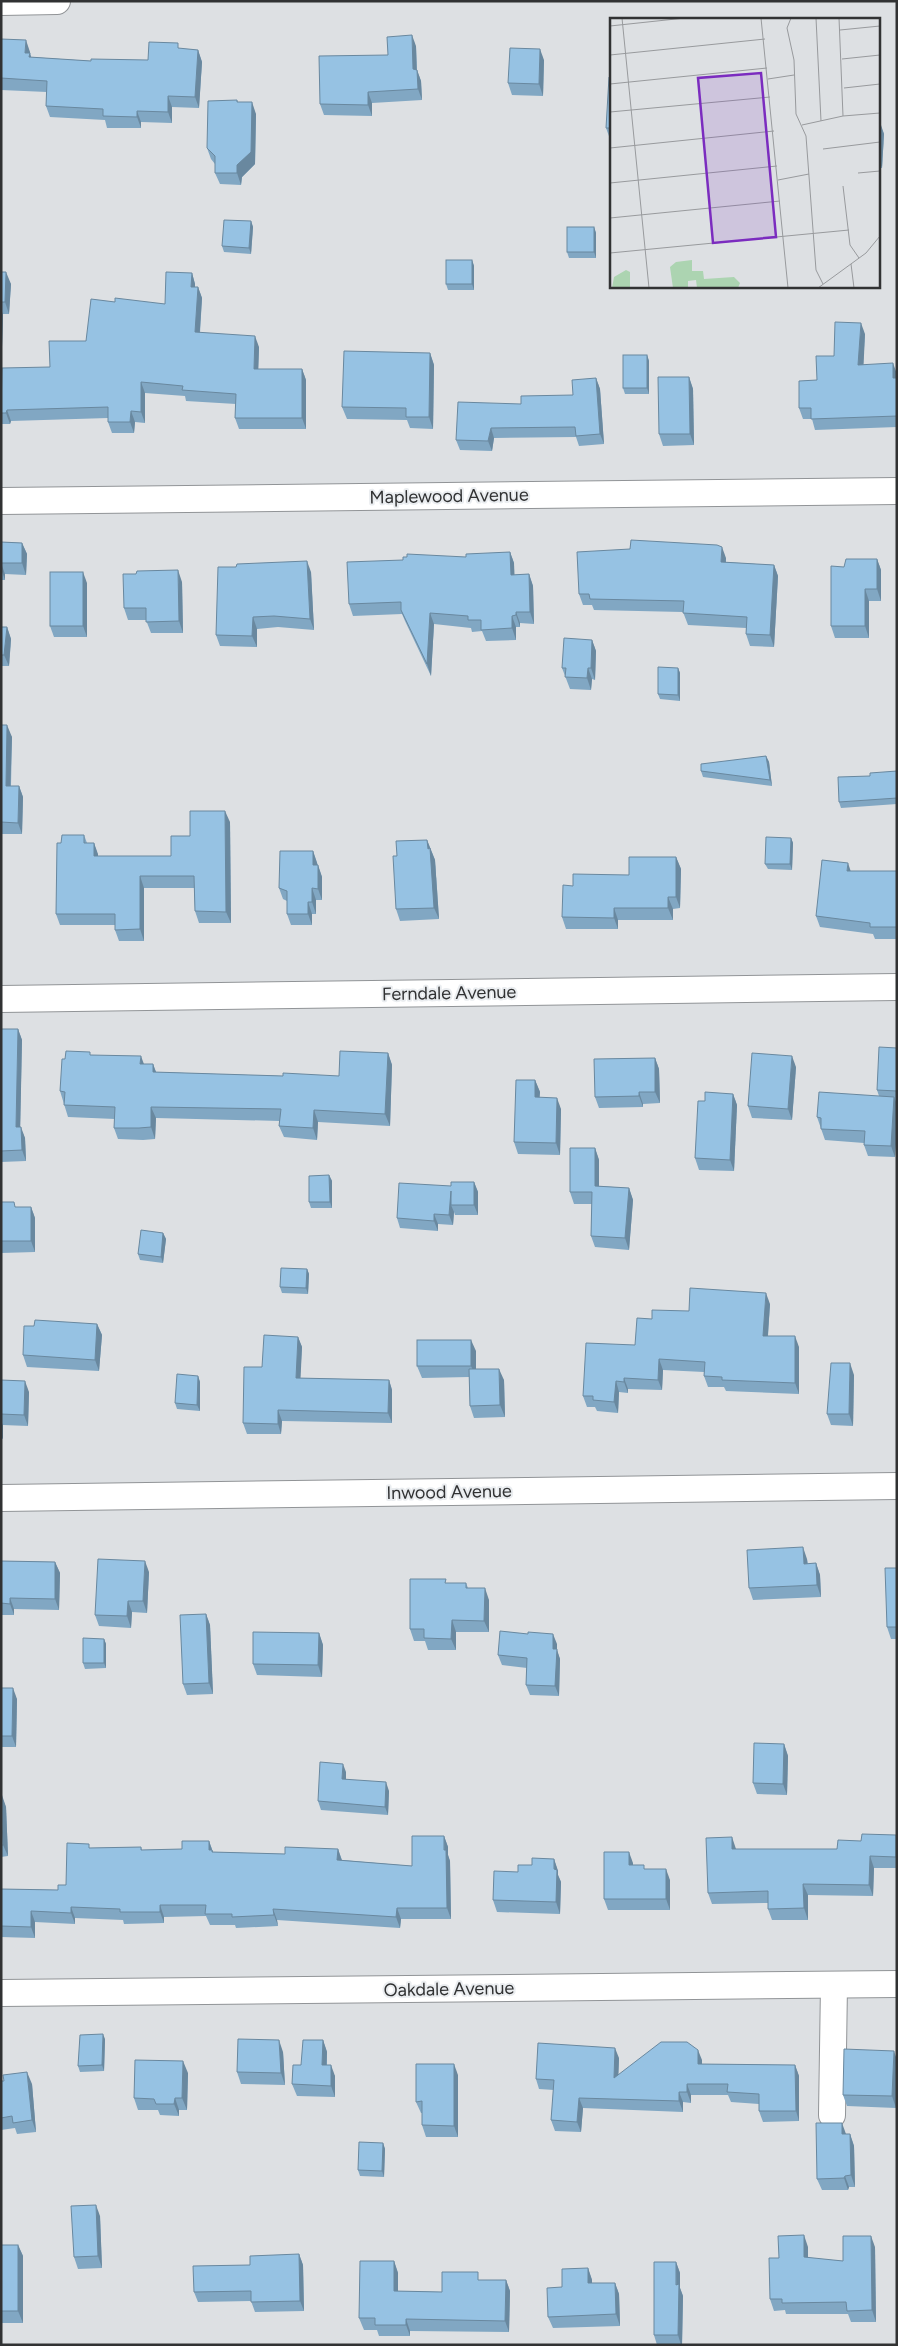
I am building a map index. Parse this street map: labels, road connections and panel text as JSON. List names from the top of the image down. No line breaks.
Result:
{"streets":{"street":["Maplewood Avenue","Ferndale Avenue","Inwood Avenue","Oakdale Avenue"]}}
